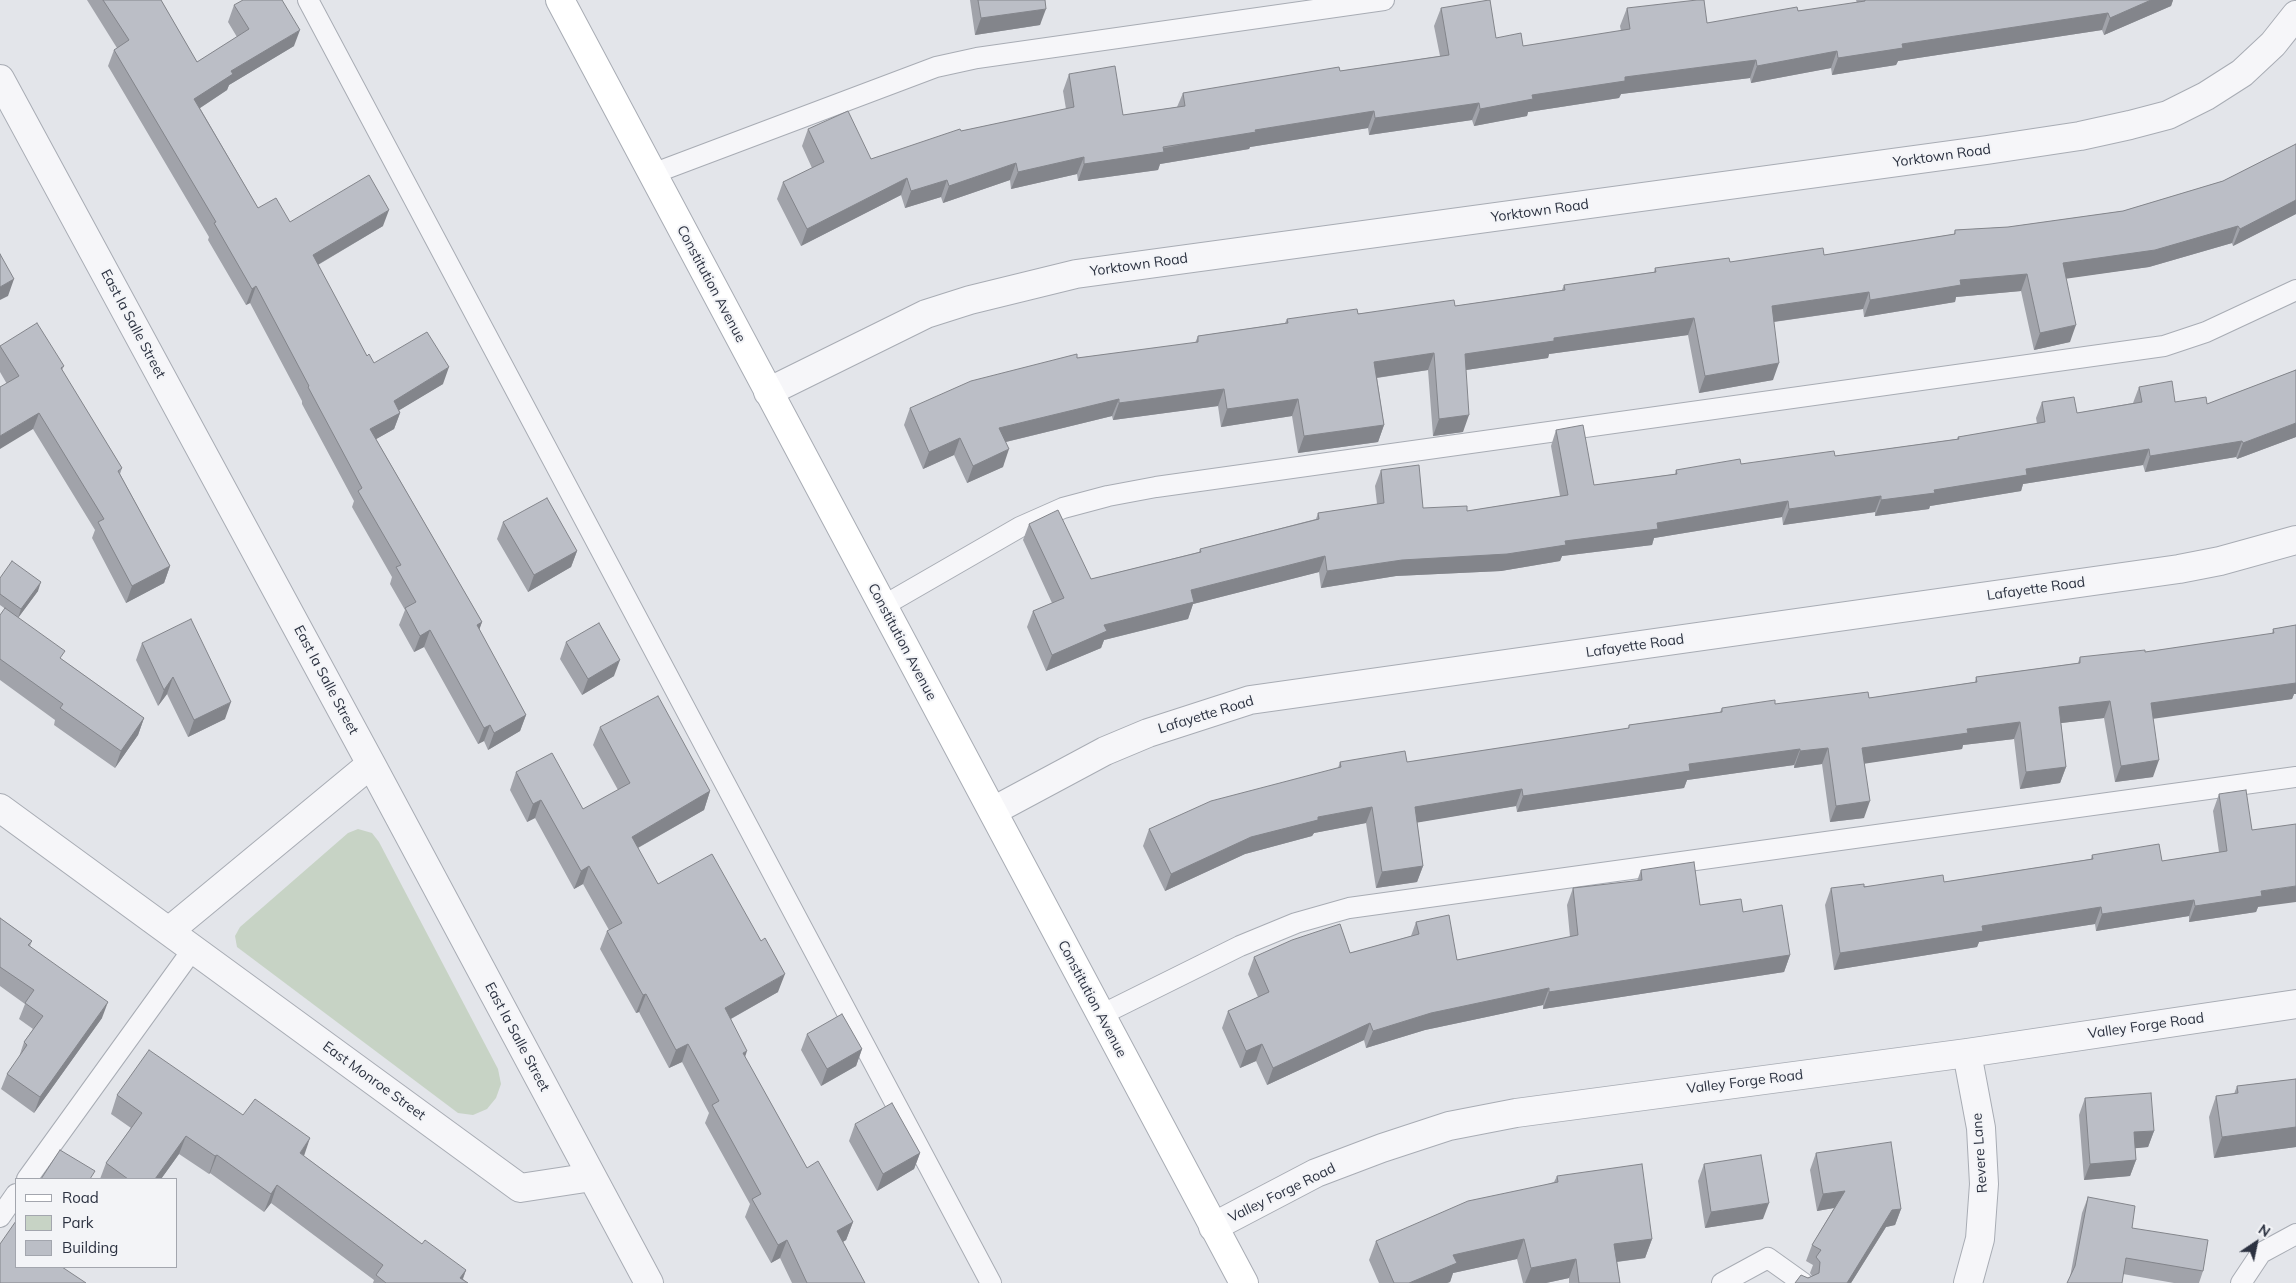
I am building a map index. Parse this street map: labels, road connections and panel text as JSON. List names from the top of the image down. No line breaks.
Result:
{"streets":{"main road":["Constitution Avenue"],"street":["Yorktown Road","East la Salle Street","Lafayette Road","Valley Forge Road","East Monroe Street","Revere Lane"]},"crossings":[["Yorktown Road","Constitution Avenue"],["Constitution Avenue","Lafayette Road"],["Constitution Avenue","Valley Forge Road"],["East la Salle Street","East Monroe Street"],["Valley Forge Road","Revere Lane"]],"legend":["Road","Park","Building"],"north":"top right"}
